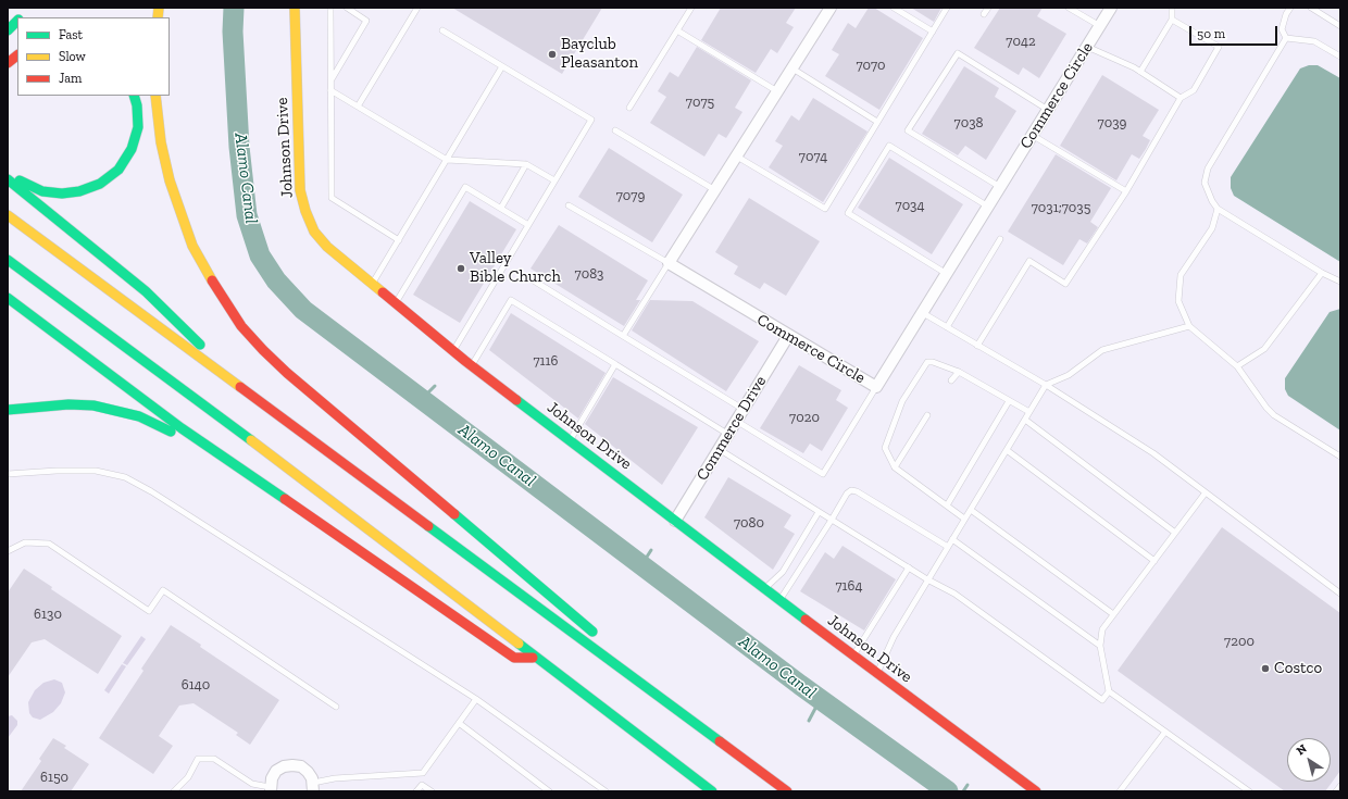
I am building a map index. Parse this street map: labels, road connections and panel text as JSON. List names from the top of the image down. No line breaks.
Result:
{"streets":{"main road":["Johnson Drive"],"street":["Commerce Circle","Commerce Drive"]},"crossings":[["Commerce Circle","Commerce Drive"],["Johnson Drive","Commerce Drive"]],"water":["Alamo Canal"],"places":["Bayclub Pleasanton","Valley Bible Church","Costco"],"house_numbers":["7042","7070","7075","7038","7039","7074","7079","7034","7031;7035","7083","7116","7020","7080","7164","6130","7200","6140","6150"],"legend":["Fast","Slow","Jam"],"scale_bar":"50 m","north":"top left"}
